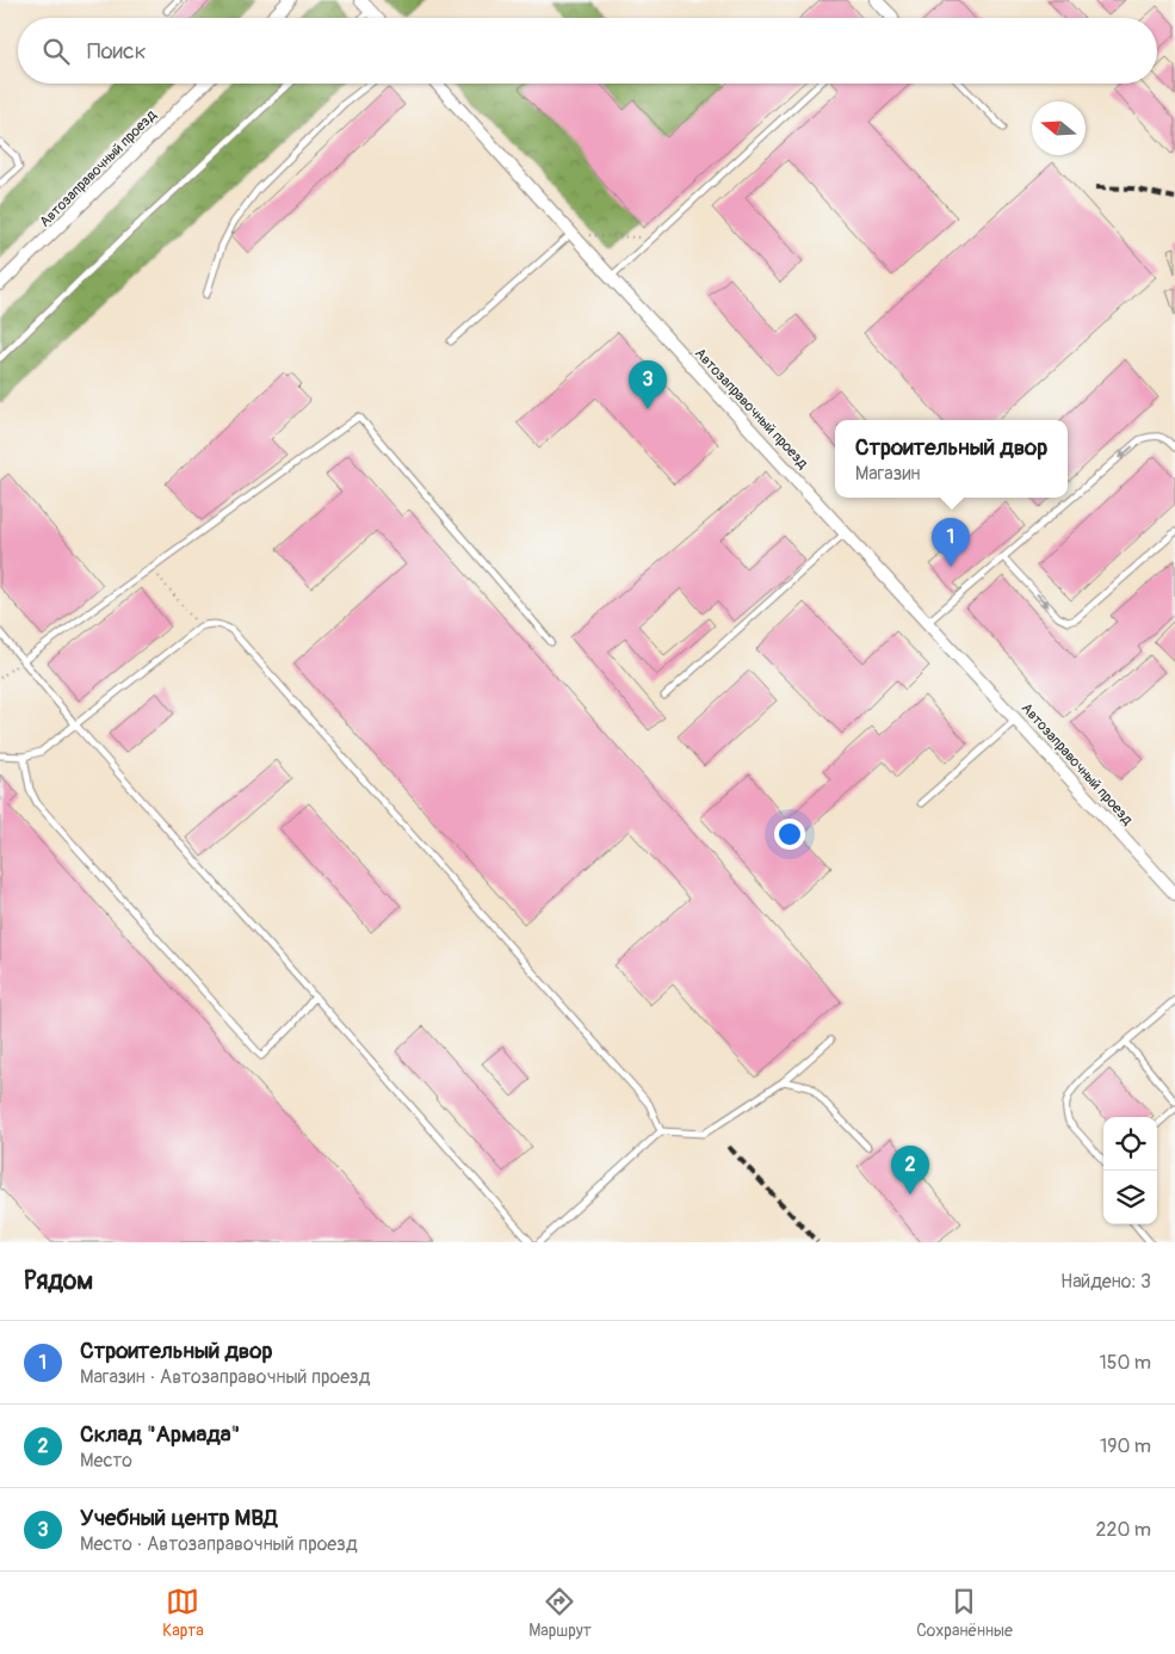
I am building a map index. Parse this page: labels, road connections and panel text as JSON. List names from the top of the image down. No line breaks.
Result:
{"streets":{"street":["Автозаправочный проезд"]},"north":"left","page":{"search":"Поиск","pins":["3","1","2"],"popup":["Строительный двор","Магазин"],"heading":["Рядом","Найдено: 3"],"list":[{"mark":"1","name":"Строительный двор","note":"Магазин · Автозаправочный проезд","value":"150 m"},{"mark":"2","name":"Склад \"Армада\"","note":"Место","value":"190 m"},{"mark":"3","name":"Учебный центр МВД","note":"Место · Автозаправочный проезд","value":"220 m"}],"nav":["Карта","Маршрут","Сохранённые"]}}
